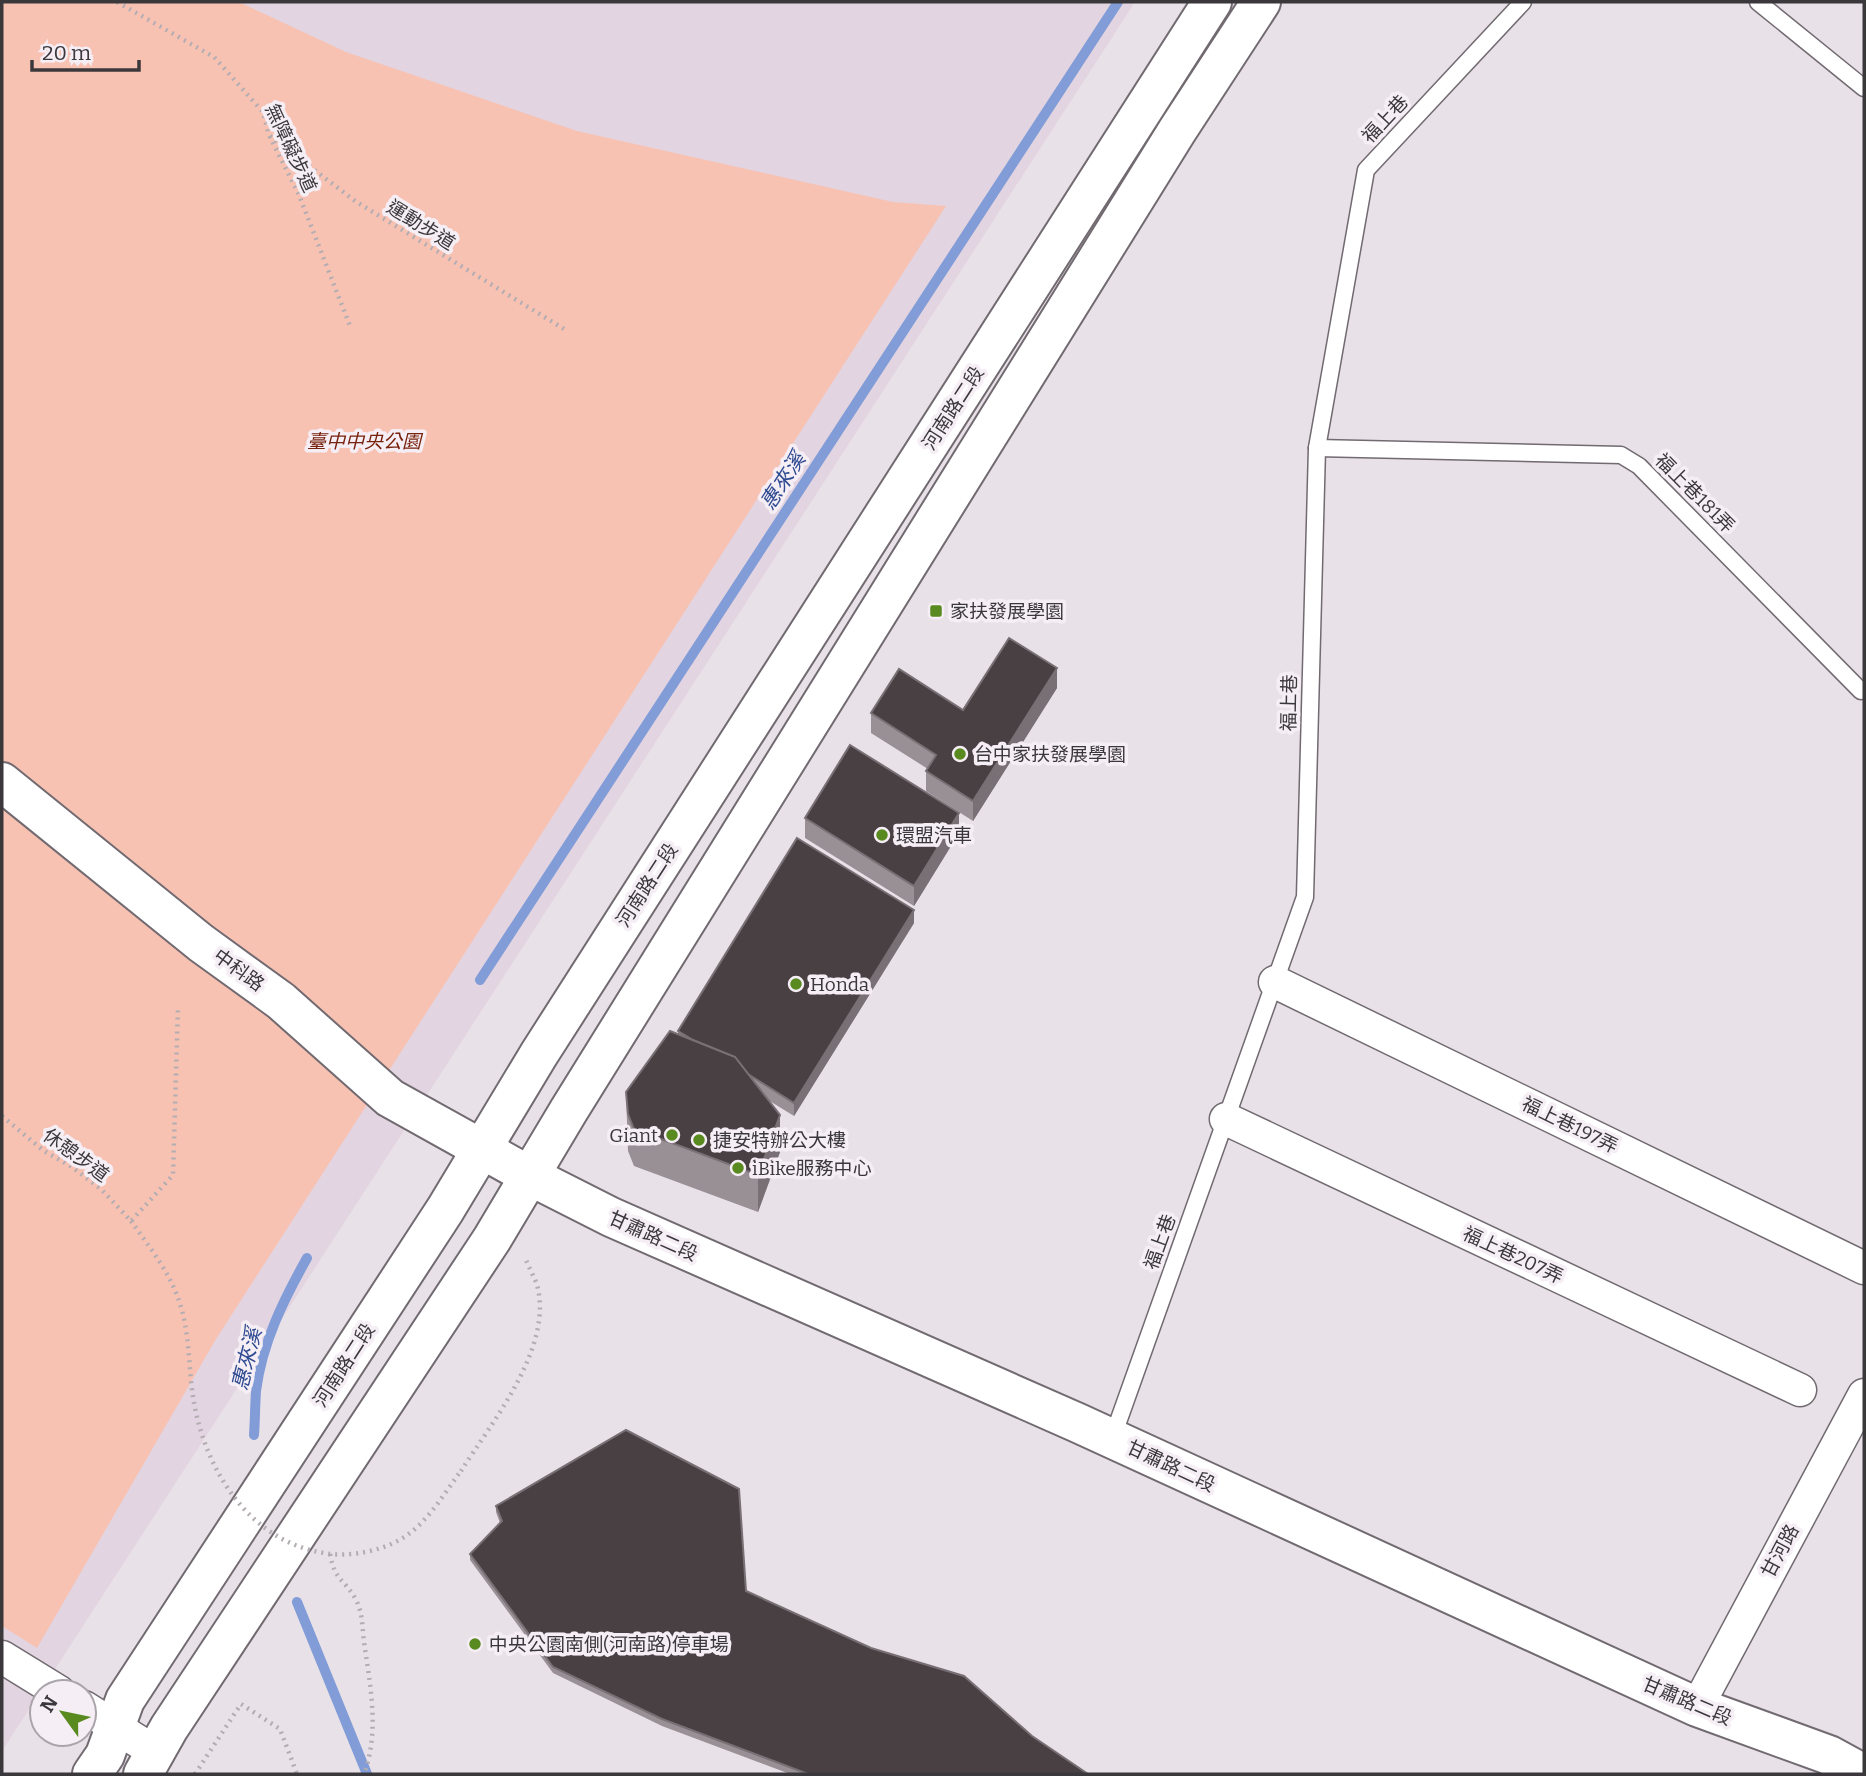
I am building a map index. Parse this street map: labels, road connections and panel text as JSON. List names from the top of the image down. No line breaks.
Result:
{"streets":{"street":["河南路二段","中科路","福上巷197弄","甘肅路二段","福上巷207弄","甘河路"],"lane":["福上巷","福上巷181弄"],"path":["無障礙步道","運動步道","休憩步道"]},"crossings":[["福上巷","福上巷181弄"],["福上巷","福上巷197弄"],["福上巷","甘肅路二段"],["福上巷","福上巷207弄"],["無障礙步道","運動步道"],["河南路二段","中科路"],["河南路二段","甘肅路二段"],["中科路","甘肅路二段"],["甘肅路二段","甘河路"]],"water":["惠來溪"],"parks":["臺中中央公園"],"places":{"transit":["家扶發展學園"],"other":["台中家扶發展學園","環盟汽車","Honda","Giant","捷安特辦公大樓","iBike服務中心","中央公園南側(河南路)停車場"]},"scale_bar":"20 m","north":"top left"}
